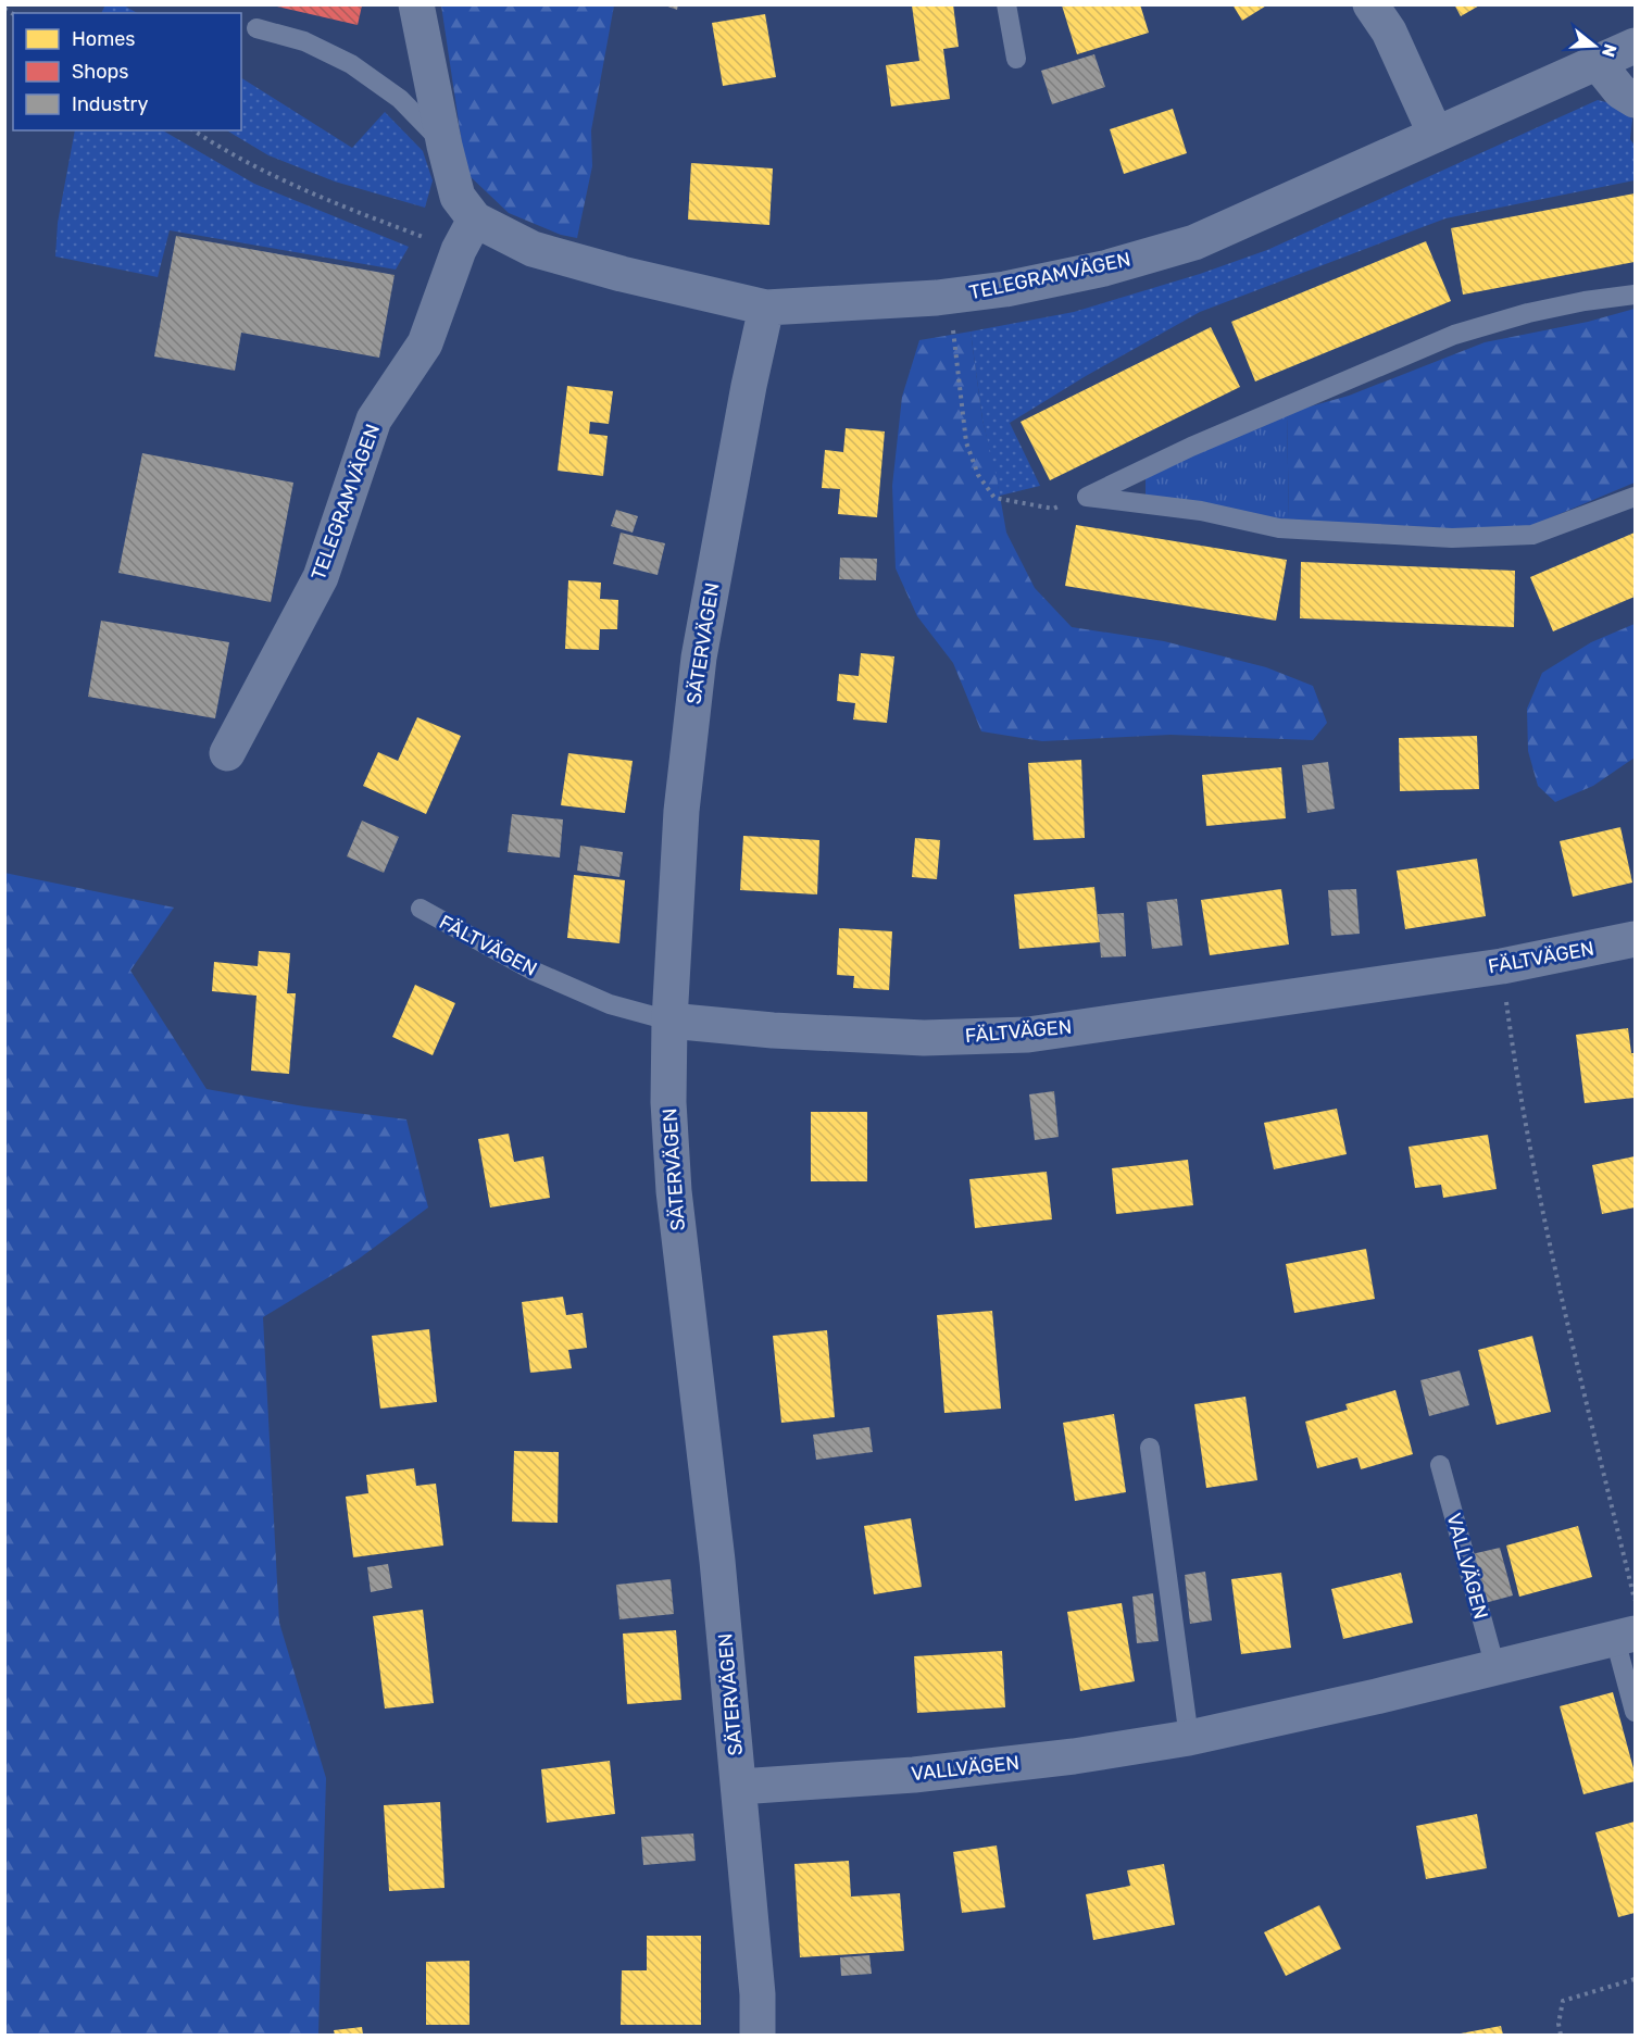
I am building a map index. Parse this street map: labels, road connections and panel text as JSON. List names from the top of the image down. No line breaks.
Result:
{"streets":{"street":["TELEGRAMVÄGEN","SÄTERVÄGEN","FÄLTVÄGEN","VALLVÄGEN"]},"crossings":[["TELEGRAMVÄGEN","SÄTERVÄGEN"],["SÄTERVÄGEN","FÄLTVÄGEN"],["SÄTERVÄGEN","VALLVÄGEN"]],"legend":["Homes","Shops","Industry"],"north":"right"}
